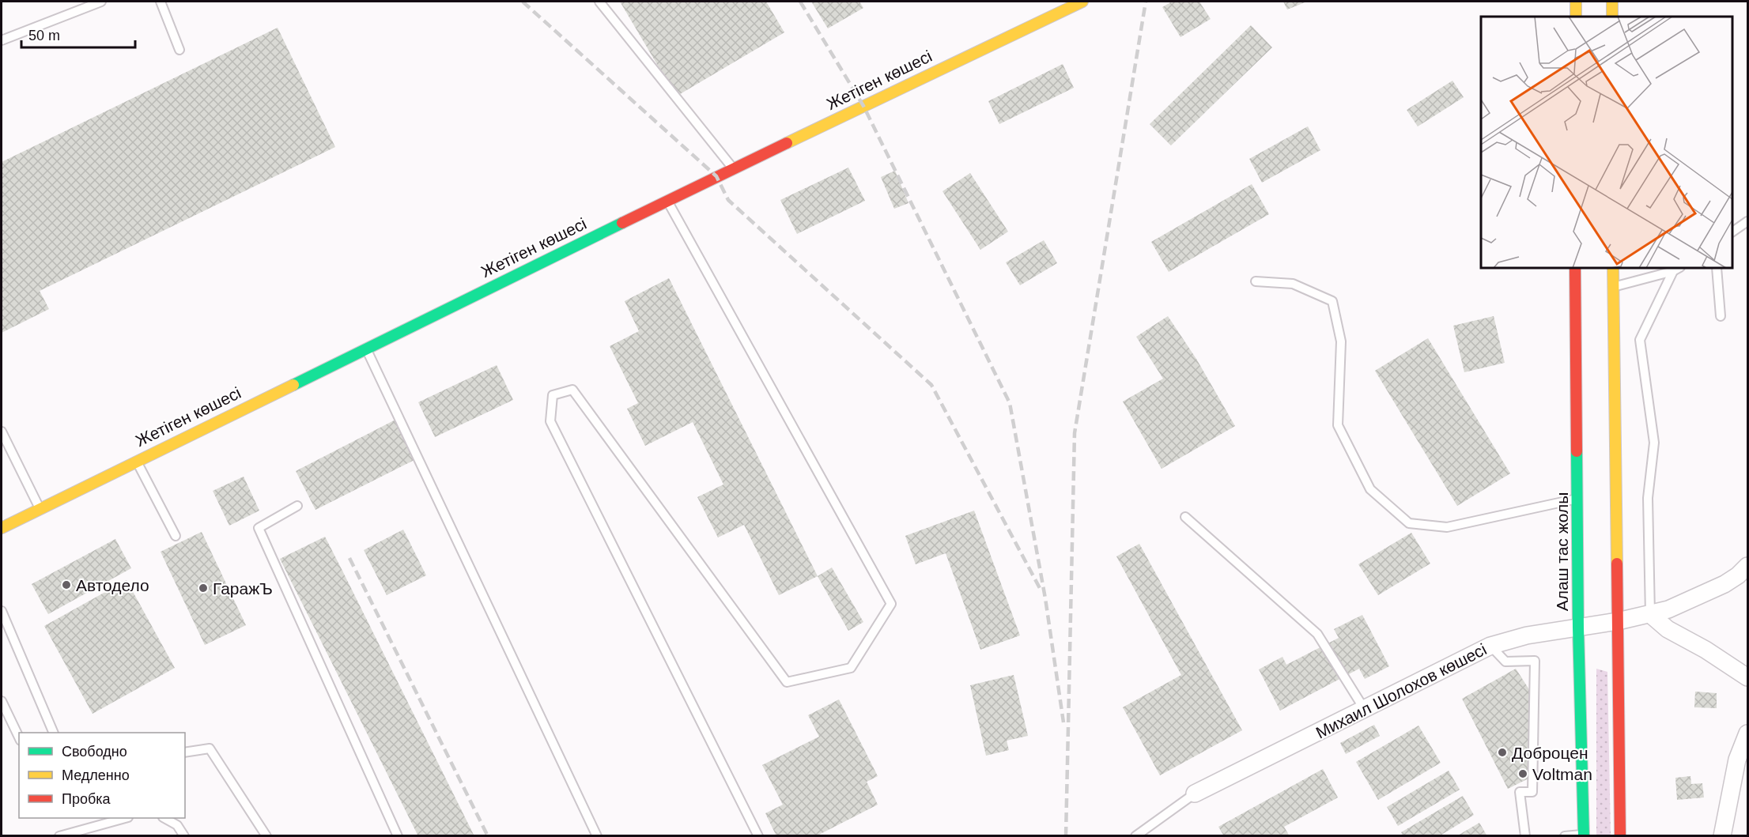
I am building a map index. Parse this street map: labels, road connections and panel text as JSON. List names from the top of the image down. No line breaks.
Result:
{"streets":{"street":["Жетіген көшесі","Алаш тас жолы","Михаил Шолохов көшесі"]},"crossings":[["Алаш тас жолы","Михаил Шолохов көшесі"]],"places":["Автодело","ГаражЪ","Доброцен","Voltman"],"legend":["Свободно","Медленно","Пробка"],"scale_bar":"50 m"}
